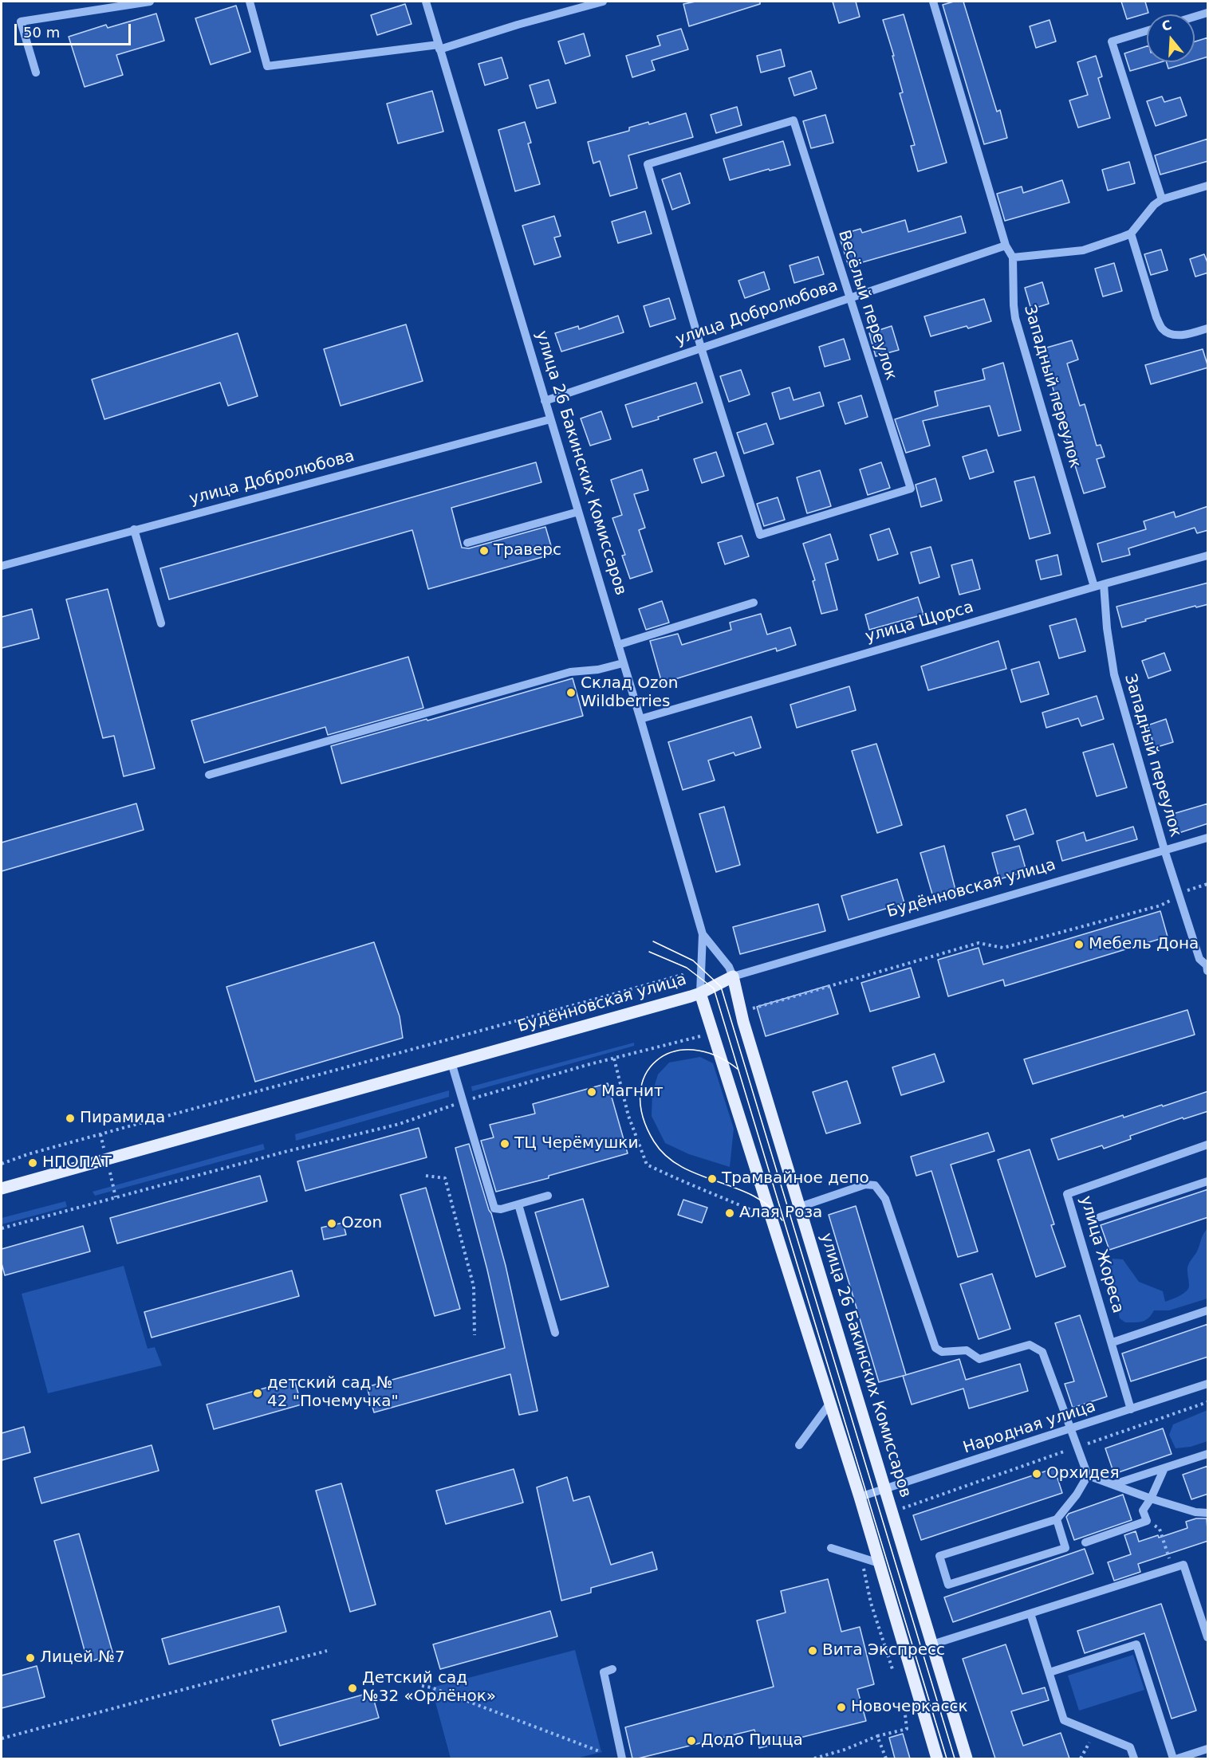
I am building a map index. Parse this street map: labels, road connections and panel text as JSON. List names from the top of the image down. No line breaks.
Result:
{"streets":{"main road":["улица 26 Бакинских Комиссаров","Будённовская улица"],"street":["Весёлый переулок","улица Добролюбова","Западный переулок","улица Щорса","улица Жореса","Народная улица"]},"crossings":[["Весёлый переулок","улица Добролюбова"],["улица Добролюбова","улица 26 Бакинских Комиссаров"],["Западный переулок","улица Щорса"],["Западный переулок","Будённовская улица"],["улица 26 Бакинских Комиссаров","улица Щорса"],["улица 26 Бакинских Комиссаров","Будённовская улица"],["улица 26 Бакинских Комиссаров","Народная улица"],["улица Жореса","Народная улица"]],"places":["Траверс","Склад Ozon Wildberries","Мебель Дона","Магнит","Пирамида","ТЦ Черёмушки","НПОПАТ","Трамвайное депо","Алая Роза","Ozon","детский сад № 42 \"Почемучка\"","Орхидея","Вита Экспресс","Лицей №7","Детский сад №32 «Орлёнок»","Новочеркасск","Додо Пицца"],"scale_bar":"50 m","north":"top"}
